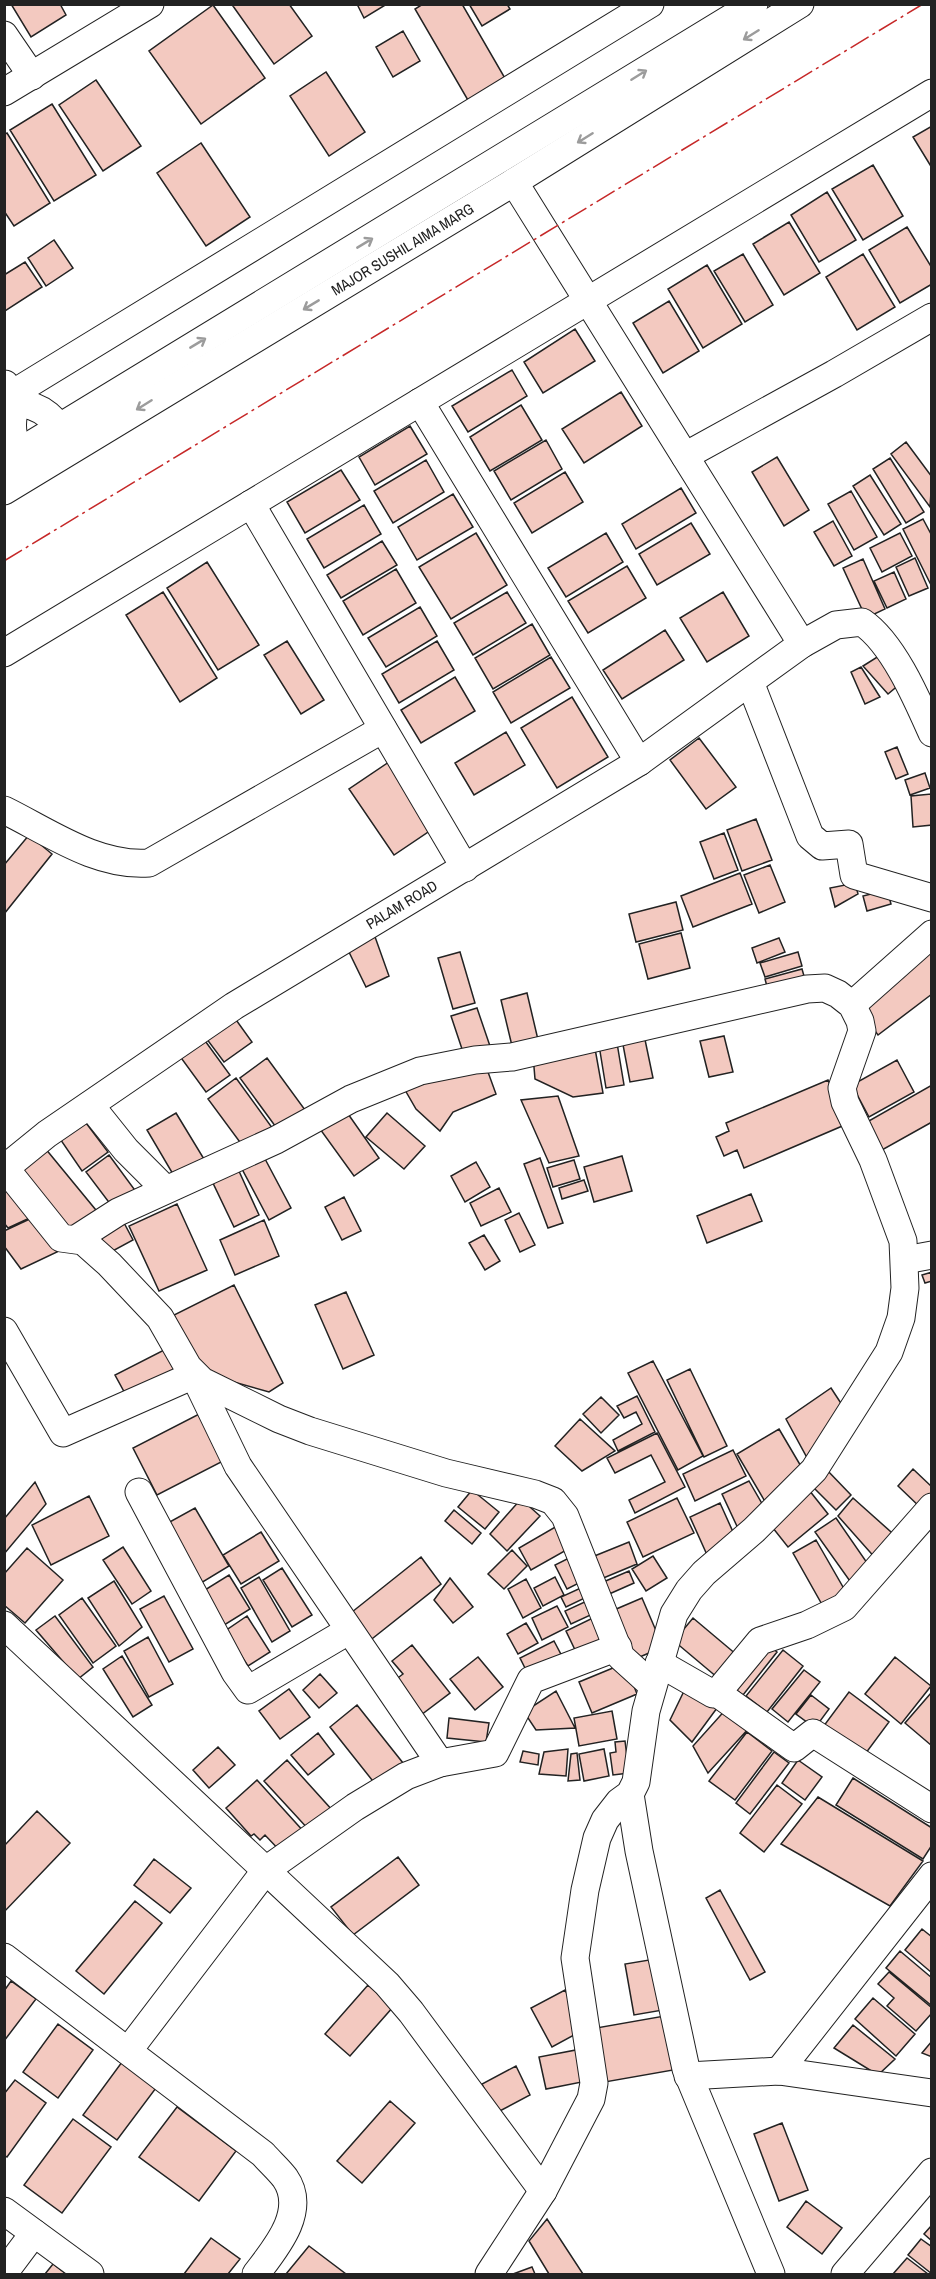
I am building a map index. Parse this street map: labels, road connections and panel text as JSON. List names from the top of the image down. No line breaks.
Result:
{"streets":{"street":["MAJOR SUSHIL AIMA MARG","PALAM ROAD"]}}
